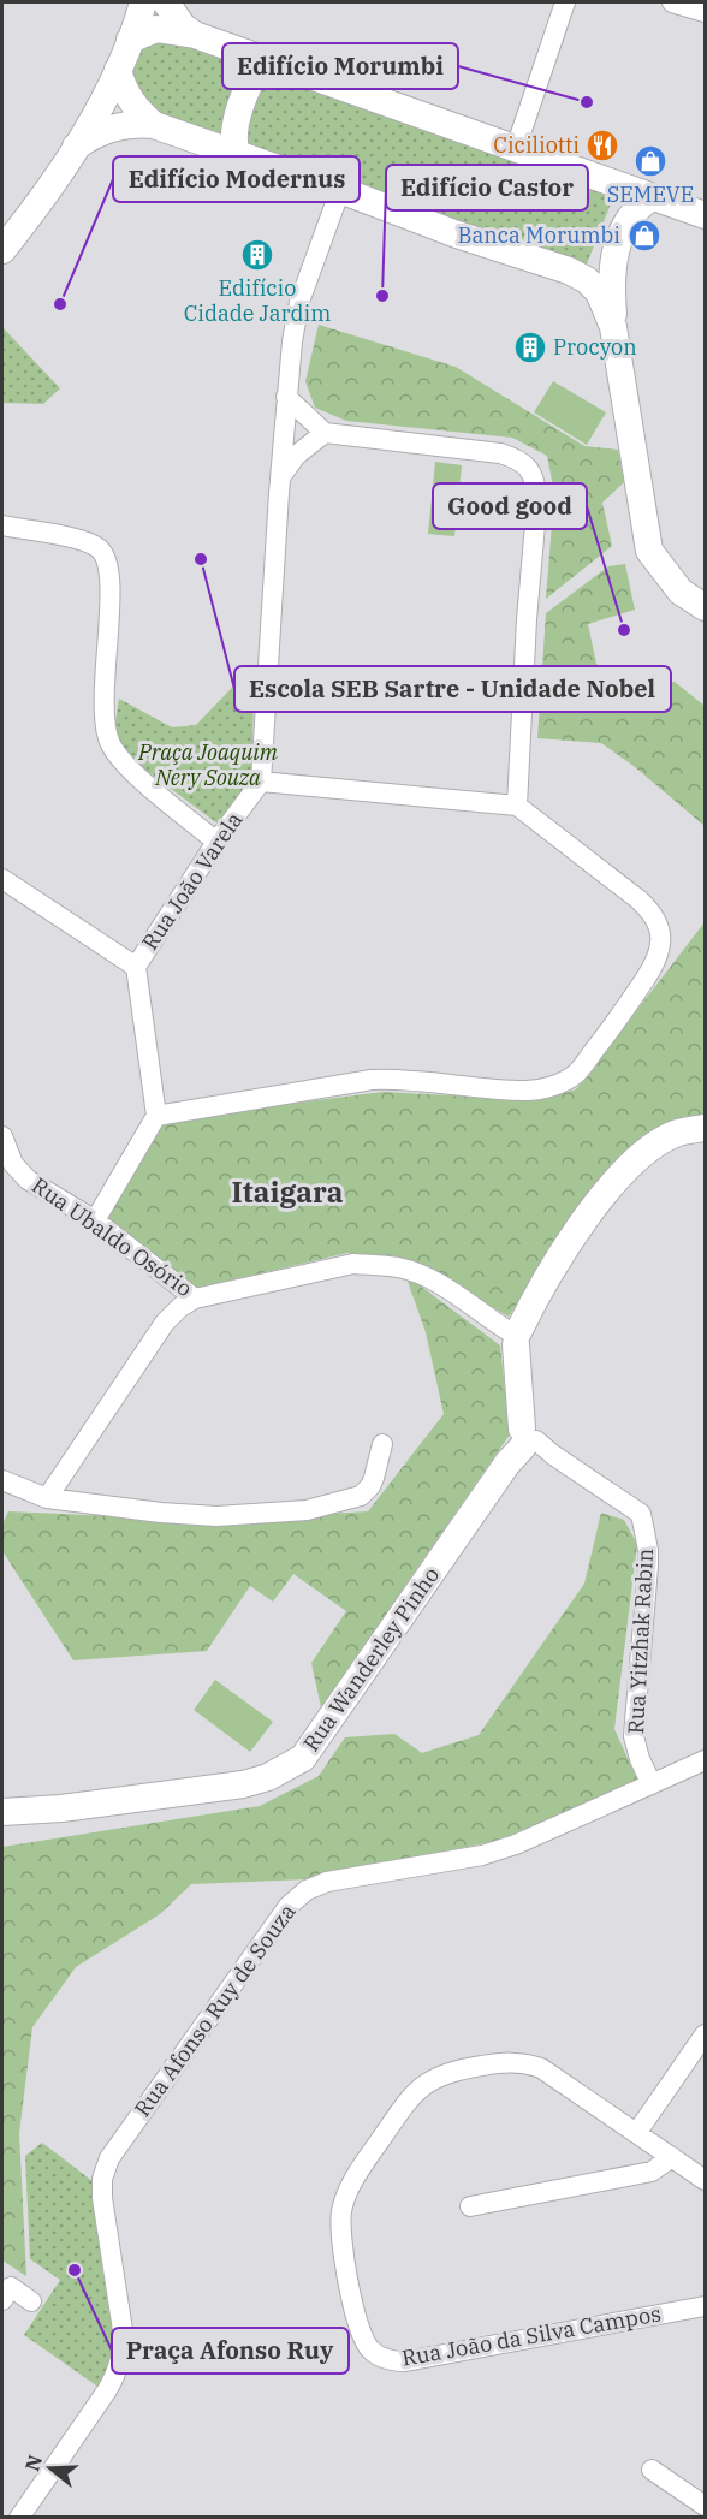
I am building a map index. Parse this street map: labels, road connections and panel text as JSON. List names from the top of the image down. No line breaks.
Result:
{"streets":{"street":["Rua João Varela","Rua Ubaldo Osório","Rua Yitzhak Rabin","Rua Wanderley Pinho","Rua Afonso Ruy de Souza","Rua João da Silva Campos"]},"crossings":[["Rua Yitzhak Rabin","Rua Wanderley Pinho"],["Rua Yitzhak Rabin","Rua Afonso Ruy de Souza"]],"districts":["Itaigara"],"parks":["Praça Joaquim Nery Souza"],"places":{"other":["Edifício Morumbi","Edifício Castor","Edifício Modernus","Escola SEB Sartre - Unidade Nobel","Good good","Praça Afonso Ruy"],"restaurant":["Ciciliotti"],"shop":["SEMEVE","Banca Morumbi"],"building":["Edifício Cidade Jardim","Procyon"]},"north":"left"}
